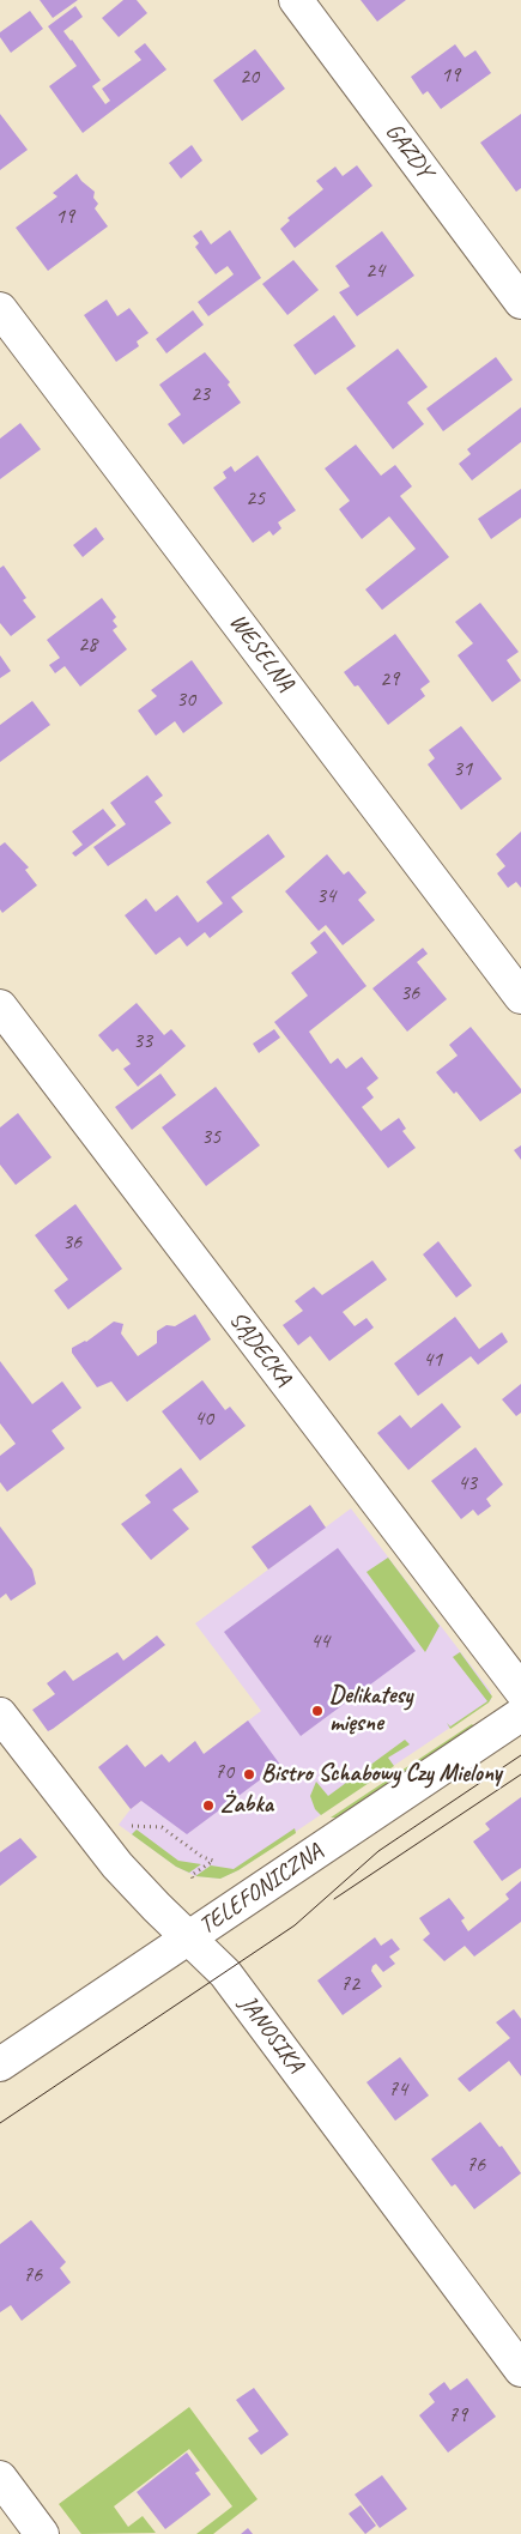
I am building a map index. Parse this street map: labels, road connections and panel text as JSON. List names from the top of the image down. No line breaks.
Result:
{"streets":{"street":["GAZDY","WESELNA","SĄDECKA","TELEFONICZNA","JANOSIKA"]},"crossings":[["TELEFONICZNA","JANOSIKA"]],"places":["Delikatesy mięsne","Bistro Schabowy Czy Mielony","Żabka"],"house_numbers":["19","20","19","24","23","25","28","29","30","31","34","36","33","35","36","41","40","43","44","70","72","74","76","76","79"]}
